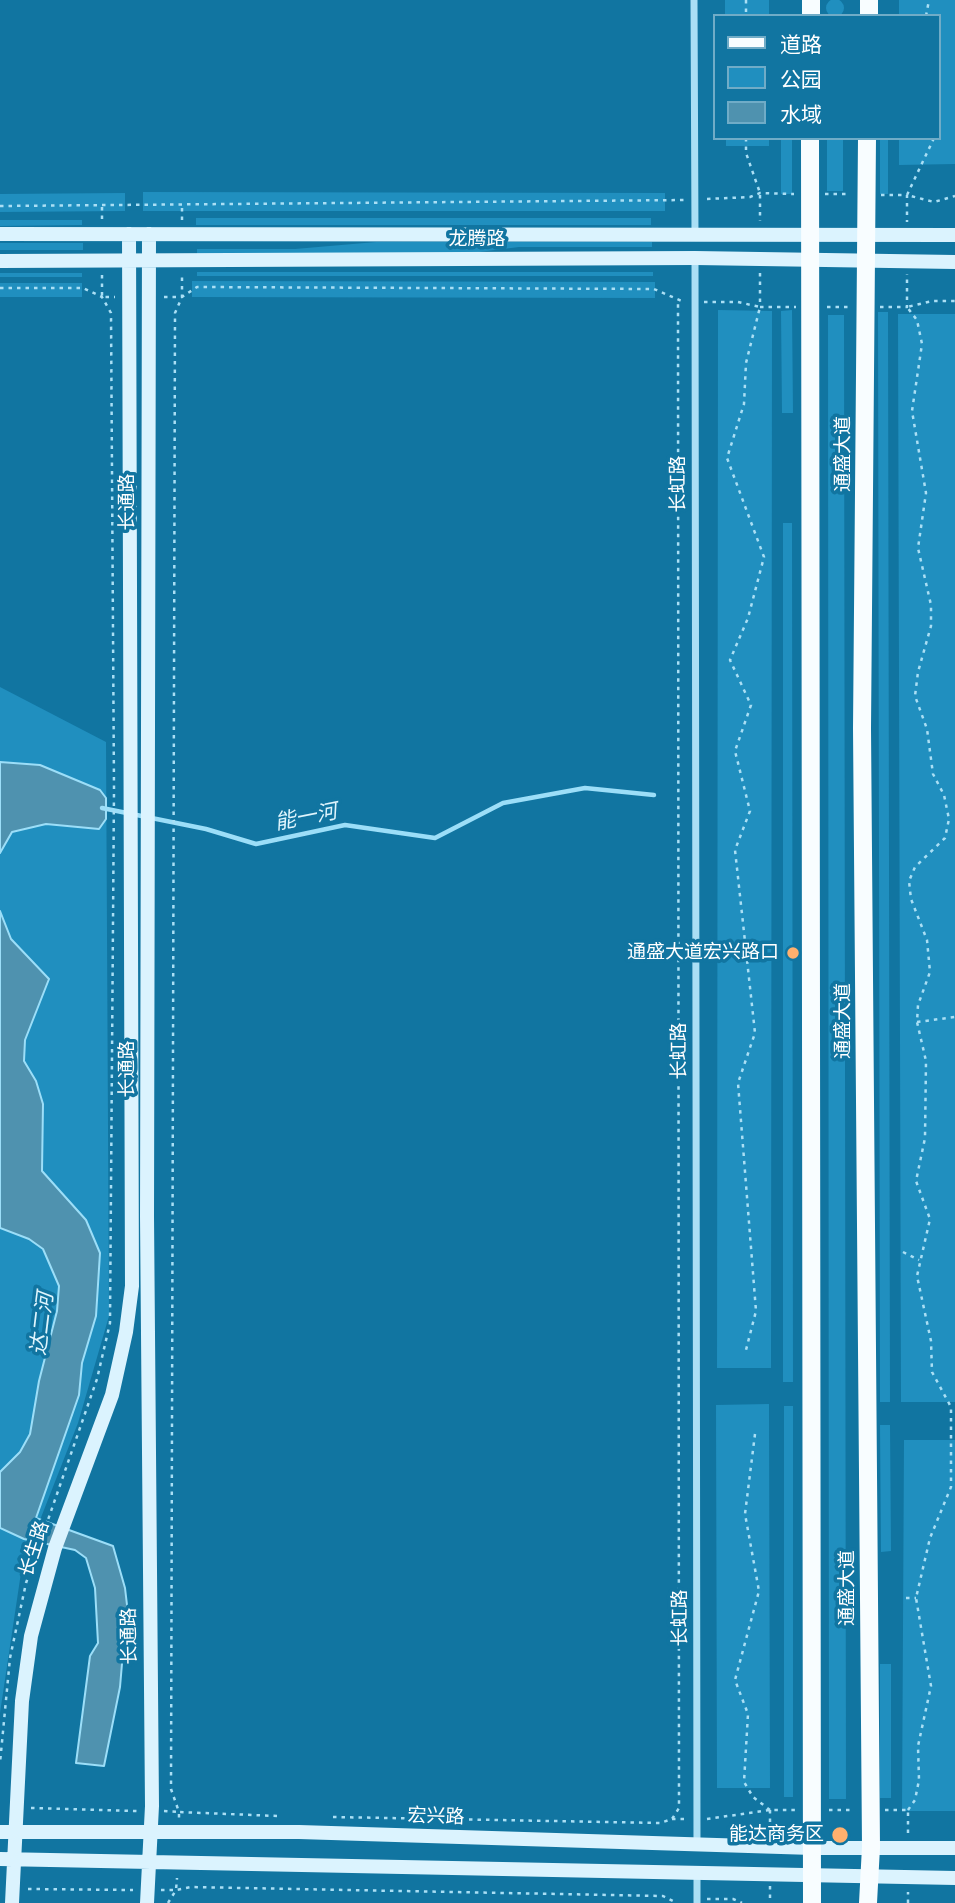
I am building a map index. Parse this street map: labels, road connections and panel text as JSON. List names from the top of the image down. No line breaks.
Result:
{"streets":{"main road":["龙腾路","通盛大道","长通路","长生路","宏兴路"],"street":["长虹路"]},"crossings":[["龙腾路","通盛大道"],["龙腾路","长虹路"],["龙腾路","长通路"],["通盛大道","宏兴路"],["长虹路","宏兴路"],["长通路","长生路"],["长通路","宏兴路"],["长生路","宏兴路"]],"water":["能一河","达二河"],"places":["通盛大道宏兴路口","能达商务区"],"legend":["道路","公园","水域"]}
